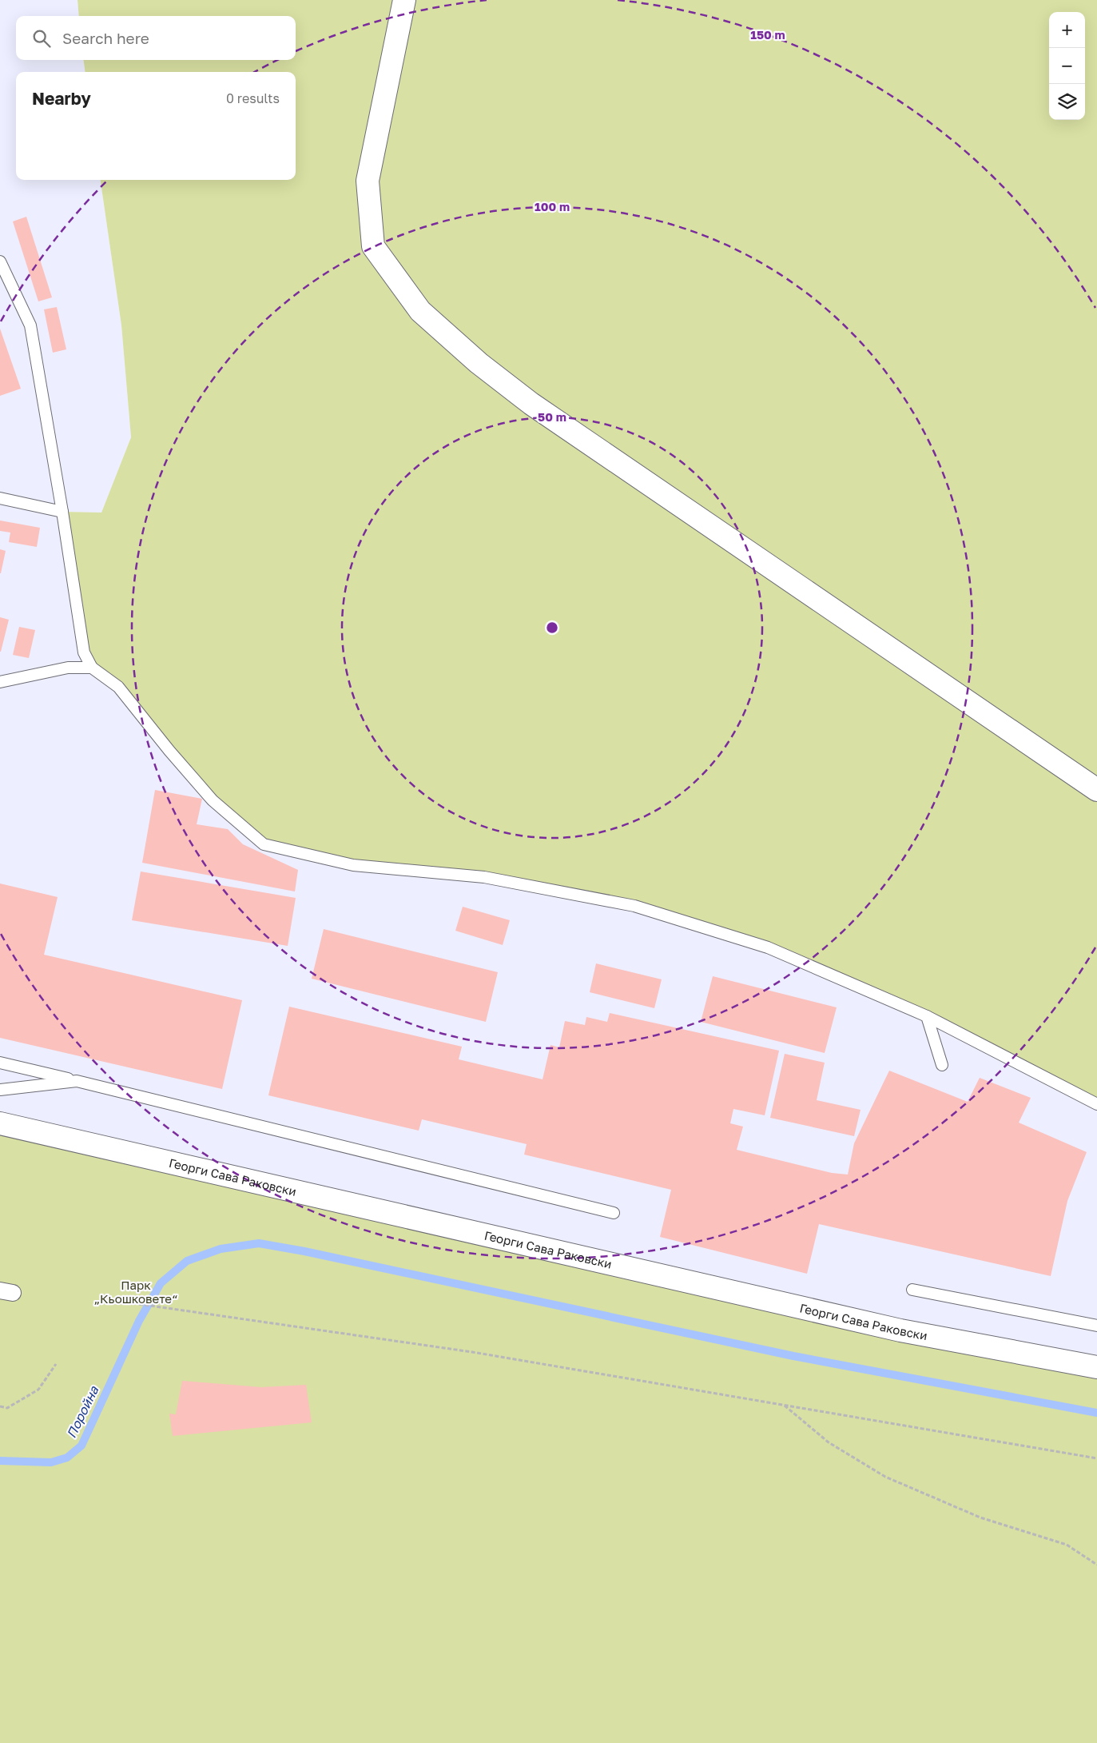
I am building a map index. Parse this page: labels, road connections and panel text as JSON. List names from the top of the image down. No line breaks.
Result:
{"streets":{"street":["Георги Сава Раковски"]},"water":["Поройна"],"parks":["Парк „Кьошковете“"],"page":{"map_buttons":["+","−"],"search":"Search here","heading":["Nearby","0 results"]},"rings":["150 m","100 m","50 m"]}
